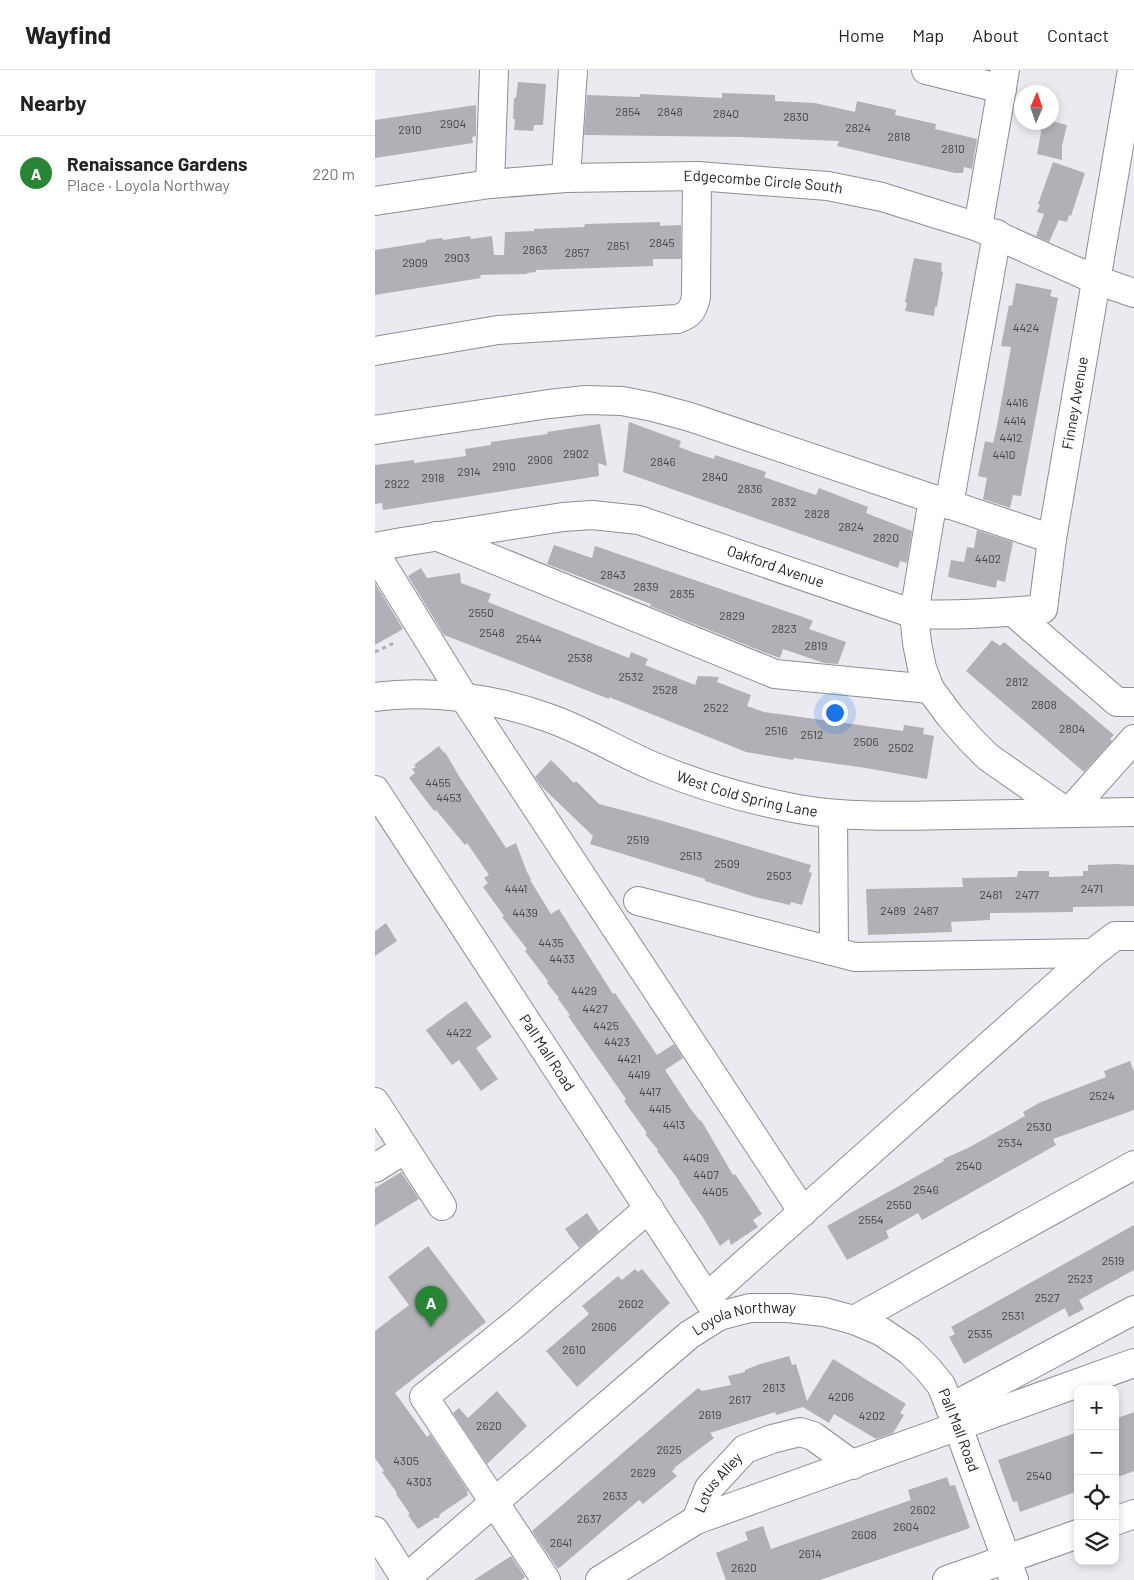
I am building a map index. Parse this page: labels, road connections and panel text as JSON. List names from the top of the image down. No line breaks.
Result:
{"streets":{"street":["Edgecombe Circle South","Finney Avenue","Oakford Avenue","West Cold Spring Lane","Pall Mall Road","Loyola Northway","Lotus Alley"]},"crossings":[["Edgecombe Circle South","Finney Avenue"],["Finney Avenue","Oakford Avenue"],["Pall Mall Road","Loyola Northway"]],"house_numbers":["2854","2848","2840","2830","2904","2824","2910","2818","2810","2845","2851","2863","2857","2903","2909","4424","4416","4414","4412","2902","4410","2906","2846","2910","2914","2840","2918","2922","2836","2832","2828","2824","2820","4402","2843","2839","2835","2550","2829","2823","2548","2544","2819","2538","2532","2812","2528","2808","2522","2804","2516","2512","2506","2502","4455","4453","2519","2513","2509","2503","4441","2471","2481","2477","2489","2487","4439","4435","4433","4429","4427","4425","4422","4423","4421","4419","4417","2524","4415","4413","2530","2534","4409","2540","4407","2546","4405","2550","2554","2519","2523","2527","2602","2531","2606","2535","2610","2613","4206","2617","2619","4202","2620","2625","4305","2629","2540","4303","2633","2602","2637","2604","2608","2641","2614","2620"],"north":"top","page":{"header":"Wayfind","nav":["Home","Map","About","Contact"],"heading":"Nearby","list":[{"mark":"A","name":"Renaissance Gardens","note":"Place · Loyola Northway","value":"220 m"}],"pins":"A","map_buttons":["+","−"]}}
